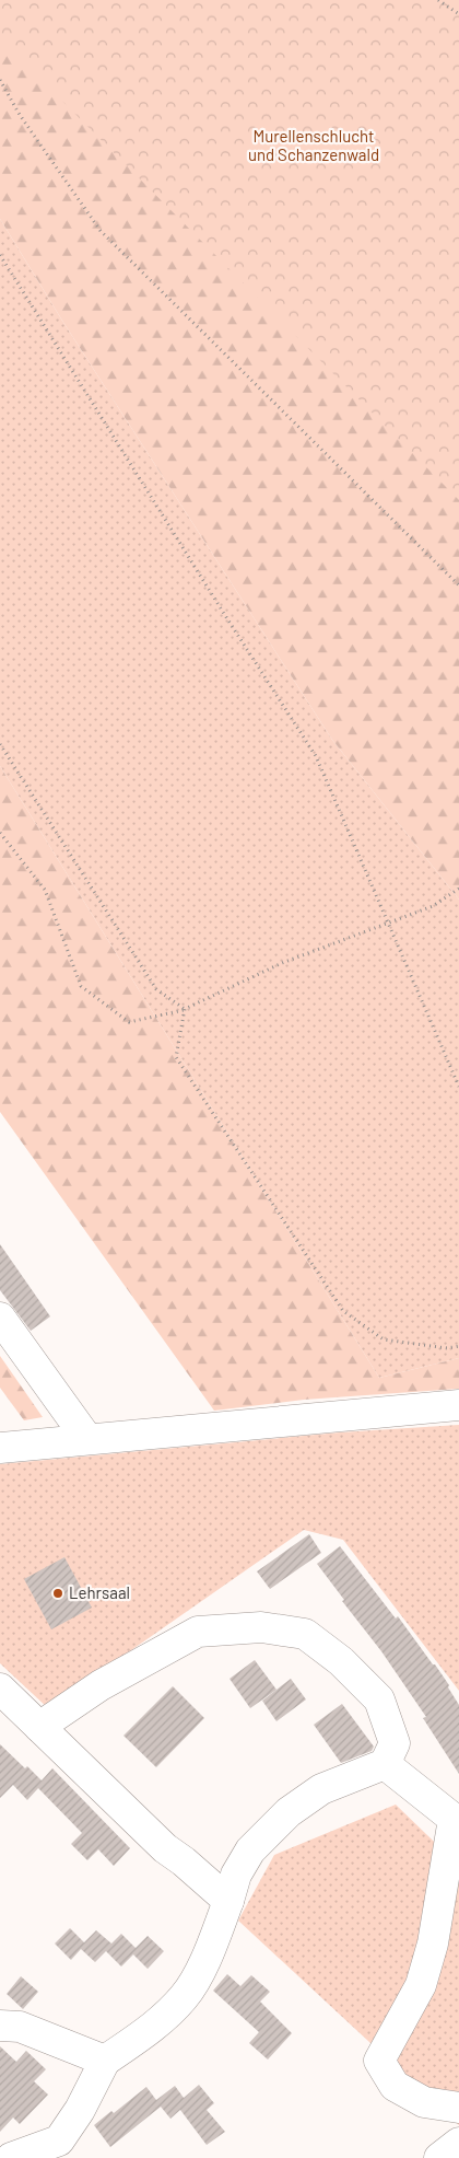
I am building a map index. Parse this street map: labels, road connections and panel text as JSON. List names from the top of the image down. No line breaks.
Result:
{"parks":["Murellenschlucht und Schanzenwald"],"places":["Lehrsaal"]}
